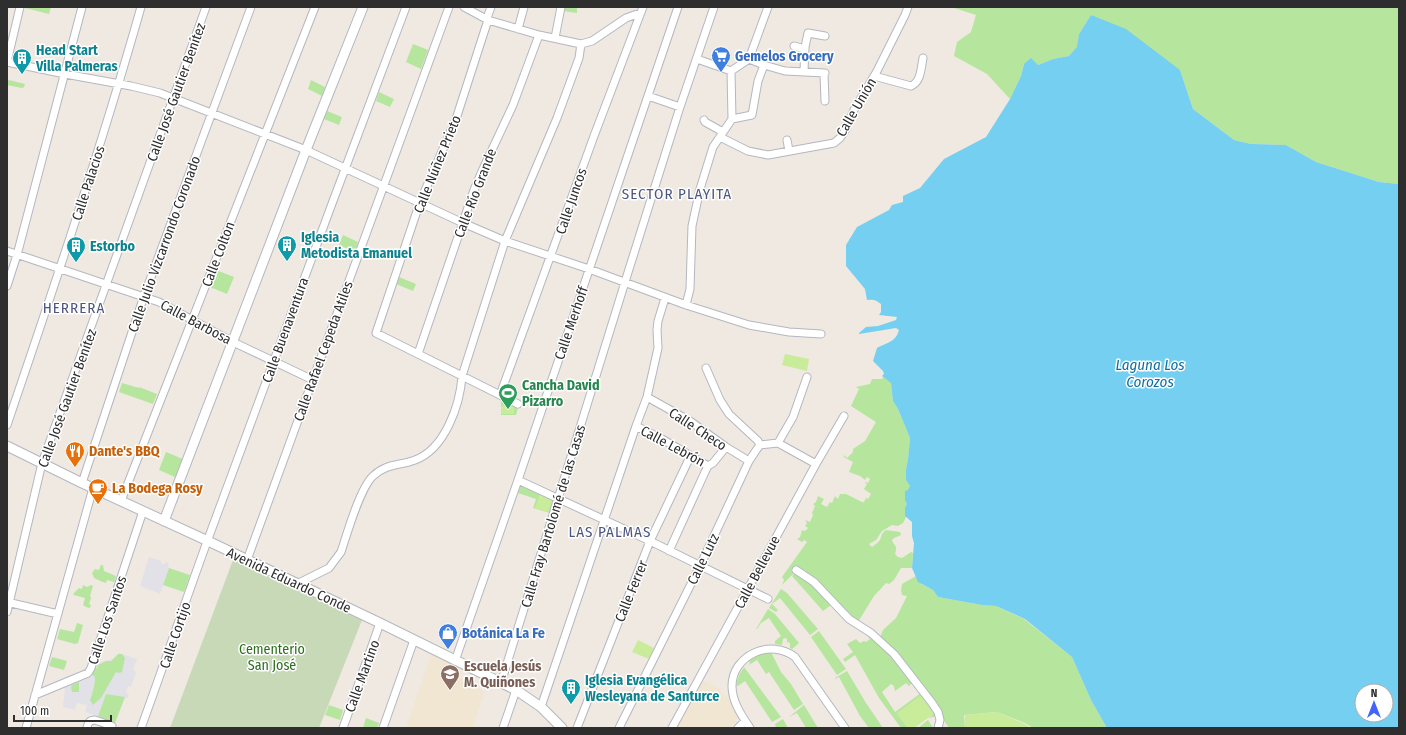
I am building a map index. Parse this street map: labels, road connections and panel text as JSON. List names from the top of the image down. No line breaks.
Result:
{"streets":{"street":["Calle José Gautier Benítez","Calle Unión","Calle Núñez Prieto","Calle Palacios","Calle Río Grande","Calle Juncos","Calle Julio Vizcarrondo Coronado","Calle Colton","Calle Barbosa","Calle Merhoff","Calle Buenaventura","Calle Rafael Cepeda Atiles","Calle Checo","Calle Lebrón","Calle Fray Bartolomé de las Casas","Calle Lutz","Calle Bellevue","Avenida Eduardo Conde","Calle Ferrer","Calle Los Santos","Calle Cortijo","Calle Martino"]},"crossings":[["Calle José Gautier Benítez","Calle Barbosa"],["Calle José Gautier Benítez","Avenida Eduardo Conde"],["Calle Núñez Prieto","Calle Río Grande"],["Calle Palacios","Calle Barbosa"],["Calle Julio Vizcarrondo Coronado","Calle Barbosa"],["Calle Julio Vizcarrondo Coronado","Avenida Eduardo Conde"],["Calle Colton","Calle Barbosa"],["Calle Colton","Avenida Eduardo Conde"],["Calle Barbosa","Calle Buenaventura"],["Calle Barbosa","Calle Rafael Cepeda Atiles"],["Calle Merhoff","Avenida Eduardo Conde"],["Calle Buenaventura","Avenida Eduardo Conde"],["Calle Buenaventura","Calle Cortijo"],["Calle Rafael Cepeda Atiles","Avenida Eduardo Conde"],["Calle Checo","Calle Lebrón"],["Calle Checo","Calle Lutz"],["Calle Lebrón","Calle Ferrer"],["Calle Fray Bartolomé de las Casas","Avenida Eduardo Conde"],["Avenida Eduardo Conde","Calle Los Santos"],["Avenida Eduardo Conde","Calle Cortijo"],["Avenida Eduardo Conde","Calle Martino"]],"districts":["SECTOR PLAYITA","HERRERA","LAS PALMAS"],"water":["Laguna Los Corozos"],"parks":["Cementerio San José"],"places":{"supermarket":["Gemelos Grocery"],"building":["Head Start Villa Palmeras","Iglesia Metodista Emanuel","Estorbo","Iglesia Evangélica Wesleyana de Santurce"],"sports":["Cancha David Pizarro"],"restaurant":["Dante's BBQ"],"cafe":["La Bodega Rosy"],"shop":["Botánica La Fe"],"school or university":["Escuela Jesús M. Quiñones"]},"scale_bar":"100 m","north":"top"}
